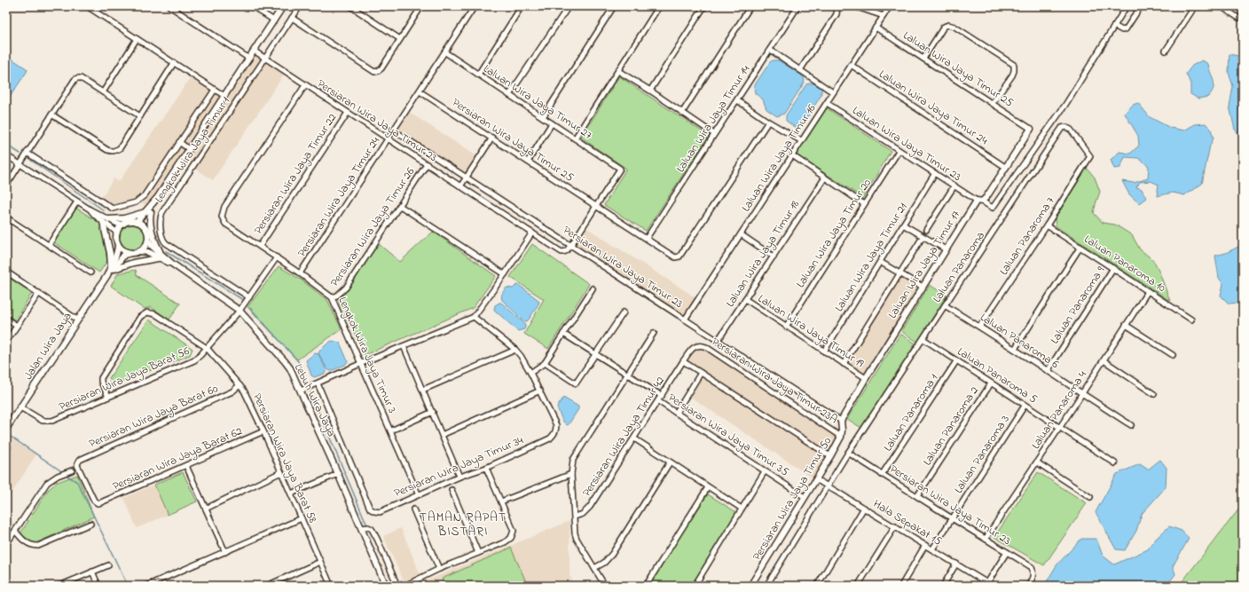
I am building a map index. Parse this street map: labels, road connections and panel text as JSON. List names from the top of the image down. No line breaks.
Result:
{"streets":{"street":["Laluan Wira Jaya Timur 25","Laluan Wira Jaya Timur 27","Laluan Wira Jaya Timur 24","Laluan Wira Jaya Timur 14","Persiaran Wira Jaya Timur 23","Persiaran Wira Jaya Timur 25","Laluan Wira Jaya Timur 23","Lengkok Wira Jaya Timur 1","Laluan Wira Jaya Timur 16","Persiaran Wira Jaya Timur 22","Persiaran Wira Jaya Timur 24","Persiaran Wira Jaya Timur 26","Laluan Wira Jaya Timur 20","Laluan Panaroma 7","Laluan Wira Jaya Timur 18","Laluan Wira Jaya Timur 21","Laluan Panaroma 10","Laluan Wira Jaya Timur 17","Laluan Panaroma","Laluan Panaroma 9","Laluan Wira Jaya Timur 19","Laluan Panaroma 6","Jalan Wira Jaya","Lengkok Wira Jaya Timur 3","Laluan Panaroma 5","Persiaran Wira Jaya Barat 56","Persiaran Wira Jaya Timur 23A","Lebuh Wira Jaya","Laluan Panaroma 4","Laluan Panaroma 1","Persiaran Wira Jaya Barat 60","Laluan Panaroma 2","Persiaran Wira Jaya Timur 35","Persiaran Wira Jaya Timur 42","Laluan Panaroma 3","Persiaran Wira Jaya Barat 58","Persiaran Wira Jaya Barat 62","Persiaran Wira Jaya Timur 34","Persiaran Wira Jaya Timur 50","Hala Sepakat 15"]},"crossings":[["Laluan Wira Jaya Timur 25","Laluan Wira Jaya Timur 16"],["Laluan Wira Jaya Timur 27","Persiaran Wira Jaya Timur 25"],["Laluan Wira Jaya Timur 27","Persiaran Wira Jaya Timur 24"],["Laluan Wira Jaya Timur 24","Laluan Wira Jaya Timur 16"],["Laluan Wira Jaya Timur 14","Persiaran Wira Jaya Timur 25"],["Persiaran Wira Jaya Timur 23","Lengkok Wira Jaya Timur 1"],["Persiaran Wira Jaya Timur 23","Laluan Wira Jaya Timur 16"],["Persiaran Wira Jaya Timur 23","Persiaran Wira Jaya Timur 22"],["Persiaran Wira Jaya Timur 23","Persiaran Wira Jaya Timur 24"],["Persiaran Wira Jaya Timur 23","Persiaran Wira Jaya Timur 26"],["Persiaran Wira Jaya Timur 23","Laluan Wira Jaya Timur 18"],["Persiaran Wira Jaya Timur 23","Laluan Wira Jaya Timur 17"],["Persiaran Wira Jaya Timur 23","Laluan Panaroma"],["Persiaran Wira Jaya Timur 23","Lengkok Wira Jaya Timur 3"],["Persiaran Wira Jaya Timur 23","Laluan Panaroma 4"],["Persiaran Wira Jaya Timur 23","Laluan Panaroma 1"],["Persiaran Wira Jaya Timur 23","Laluan Panaroma 2"],["Persiaran Wira Jaya Timur 23","Laluan Panaroma 3"],["Persiaran Wira Jaya Timur 23","Persiaran Wira Jaya Timur 50"],["Persiaran Wira Jaya Timur 25","Persiaran Wira Jaya Timur 24"],["Laluan Wira Jaya Timur 23","Laluan Wira Jaya Timur 16"],["Laluan Wira Jaya Timur 23","Laluan Wira Jaya Timur 20"],["Laluan Wira Jaya Timur 23","Laluan Wira Jaya Timur 21"],["Laluan Wira Jaya Timur 23","Laluan Wira Jaya Timur 17"],["Lengkok Wira Jaya Timur 1","Persiaran Wira Jaya Barat 56"],["Persiaran Wira Jaya Timur 22","Lengkok Wira Jaya Timur 3"],["Persiaran Wira Jaya Timur 24","Lengkok Wira Jaya Timur 3"],["Persiaran Wira Jaya Timur 26","Lengkok Wira Jaya Timur 3"],["Laluan Wira Jaya Timur 20","Laluan Wira Jaya Timur 19"],["Laluan Panaroma 7","Laluan Panaroma 10"],["Laluan Panaroma 7","Laluan Panaroma"],["Laluan Panaroma 7","Laluan Panaroma 6"],["Laluan Wira Jaya Timur 18","Laluan Wira Jaya Timur 19"],["Laluan Wira Jaya Timur 21","Laluan Wira Jaya Timur 19"],["Laluan Panaroma 10","Laluan Panaroma 9"],["Laluan Panaroma 10","Laluan Panaroma 4"],["Laluan Wira Jaya Timur 17","Laluan Wira Jaya Timur 19"],["Laluan Wira Jaya Timur 17","Persiaran Wira Jaya Timur 50"],["Laluan Panaroma","Laluan Panaroma 6"],["Laluan Panaroma","Laluan Panaroma 5"],["Laluan Panaroma","Hala Sepakat 15"],["Laluan Panaroma 9","Laluan Panaroma 6"],["Laluan Panaroma 6","Laluan Panaroma 4"],["Jalan Wira Jaya","Persiaran Wira Jaya Barat 56"],["Jalan Wira Jaya","Lebuh Wira Jaya"],["Lengkok Wira Jaya Timur 3","Persiaran Wira Jaya Barat 56"],["Lengkok Wira Jaya Timur 3","Persiaran Wira Jaya Timur 34"],["Laluan Panaroma 5","Laluan Panaroma 4"],["Laluan Panaroma 5","Laluan Panaroma 1"],["Laluan Panaroma 5","Laluan Panaroma 2"],["Laluan Panaroma 5","Laluan Panaroma 3"],["Persiaran Wira Jaya Barat 56","Lebuh Wira Jaya"],["Persiaran Wira Jaya Barat 56","Persiaran Wira Jaya Barat 58"],["Persiaran Wira Jaya Timur 23A","Persiaran Wira Jaya Timur 42"],["Persiaran Wira Jaya Timur 23A","Persiaran Wira Jaya Timur 50"],["Persiaran Wira Jaya Barat 60","Persiaran Wira Jaya Barat 58"],["Persiaran Wira Jaya Barat 60","Persiaran Wira Jaya Barat 62"],["Persiaran Wira Jaya Timur 35","Persiaran Wira Jaya Timur 42"],["Persiaran Wira Jaya Timur 35","Persiaran Wira Jaya Timur 50"],["Laluan Panaroma 3","Hala Sepakat 15"],["Persiaran Wira Jaya Barat 58","Persiaran Wira Jaya Barat 62"],["Persiaran Wira Jaya Timur 50","Hala Sepakat 15"]],"districts":["TAMAN RAPAT BISTARI"]}
